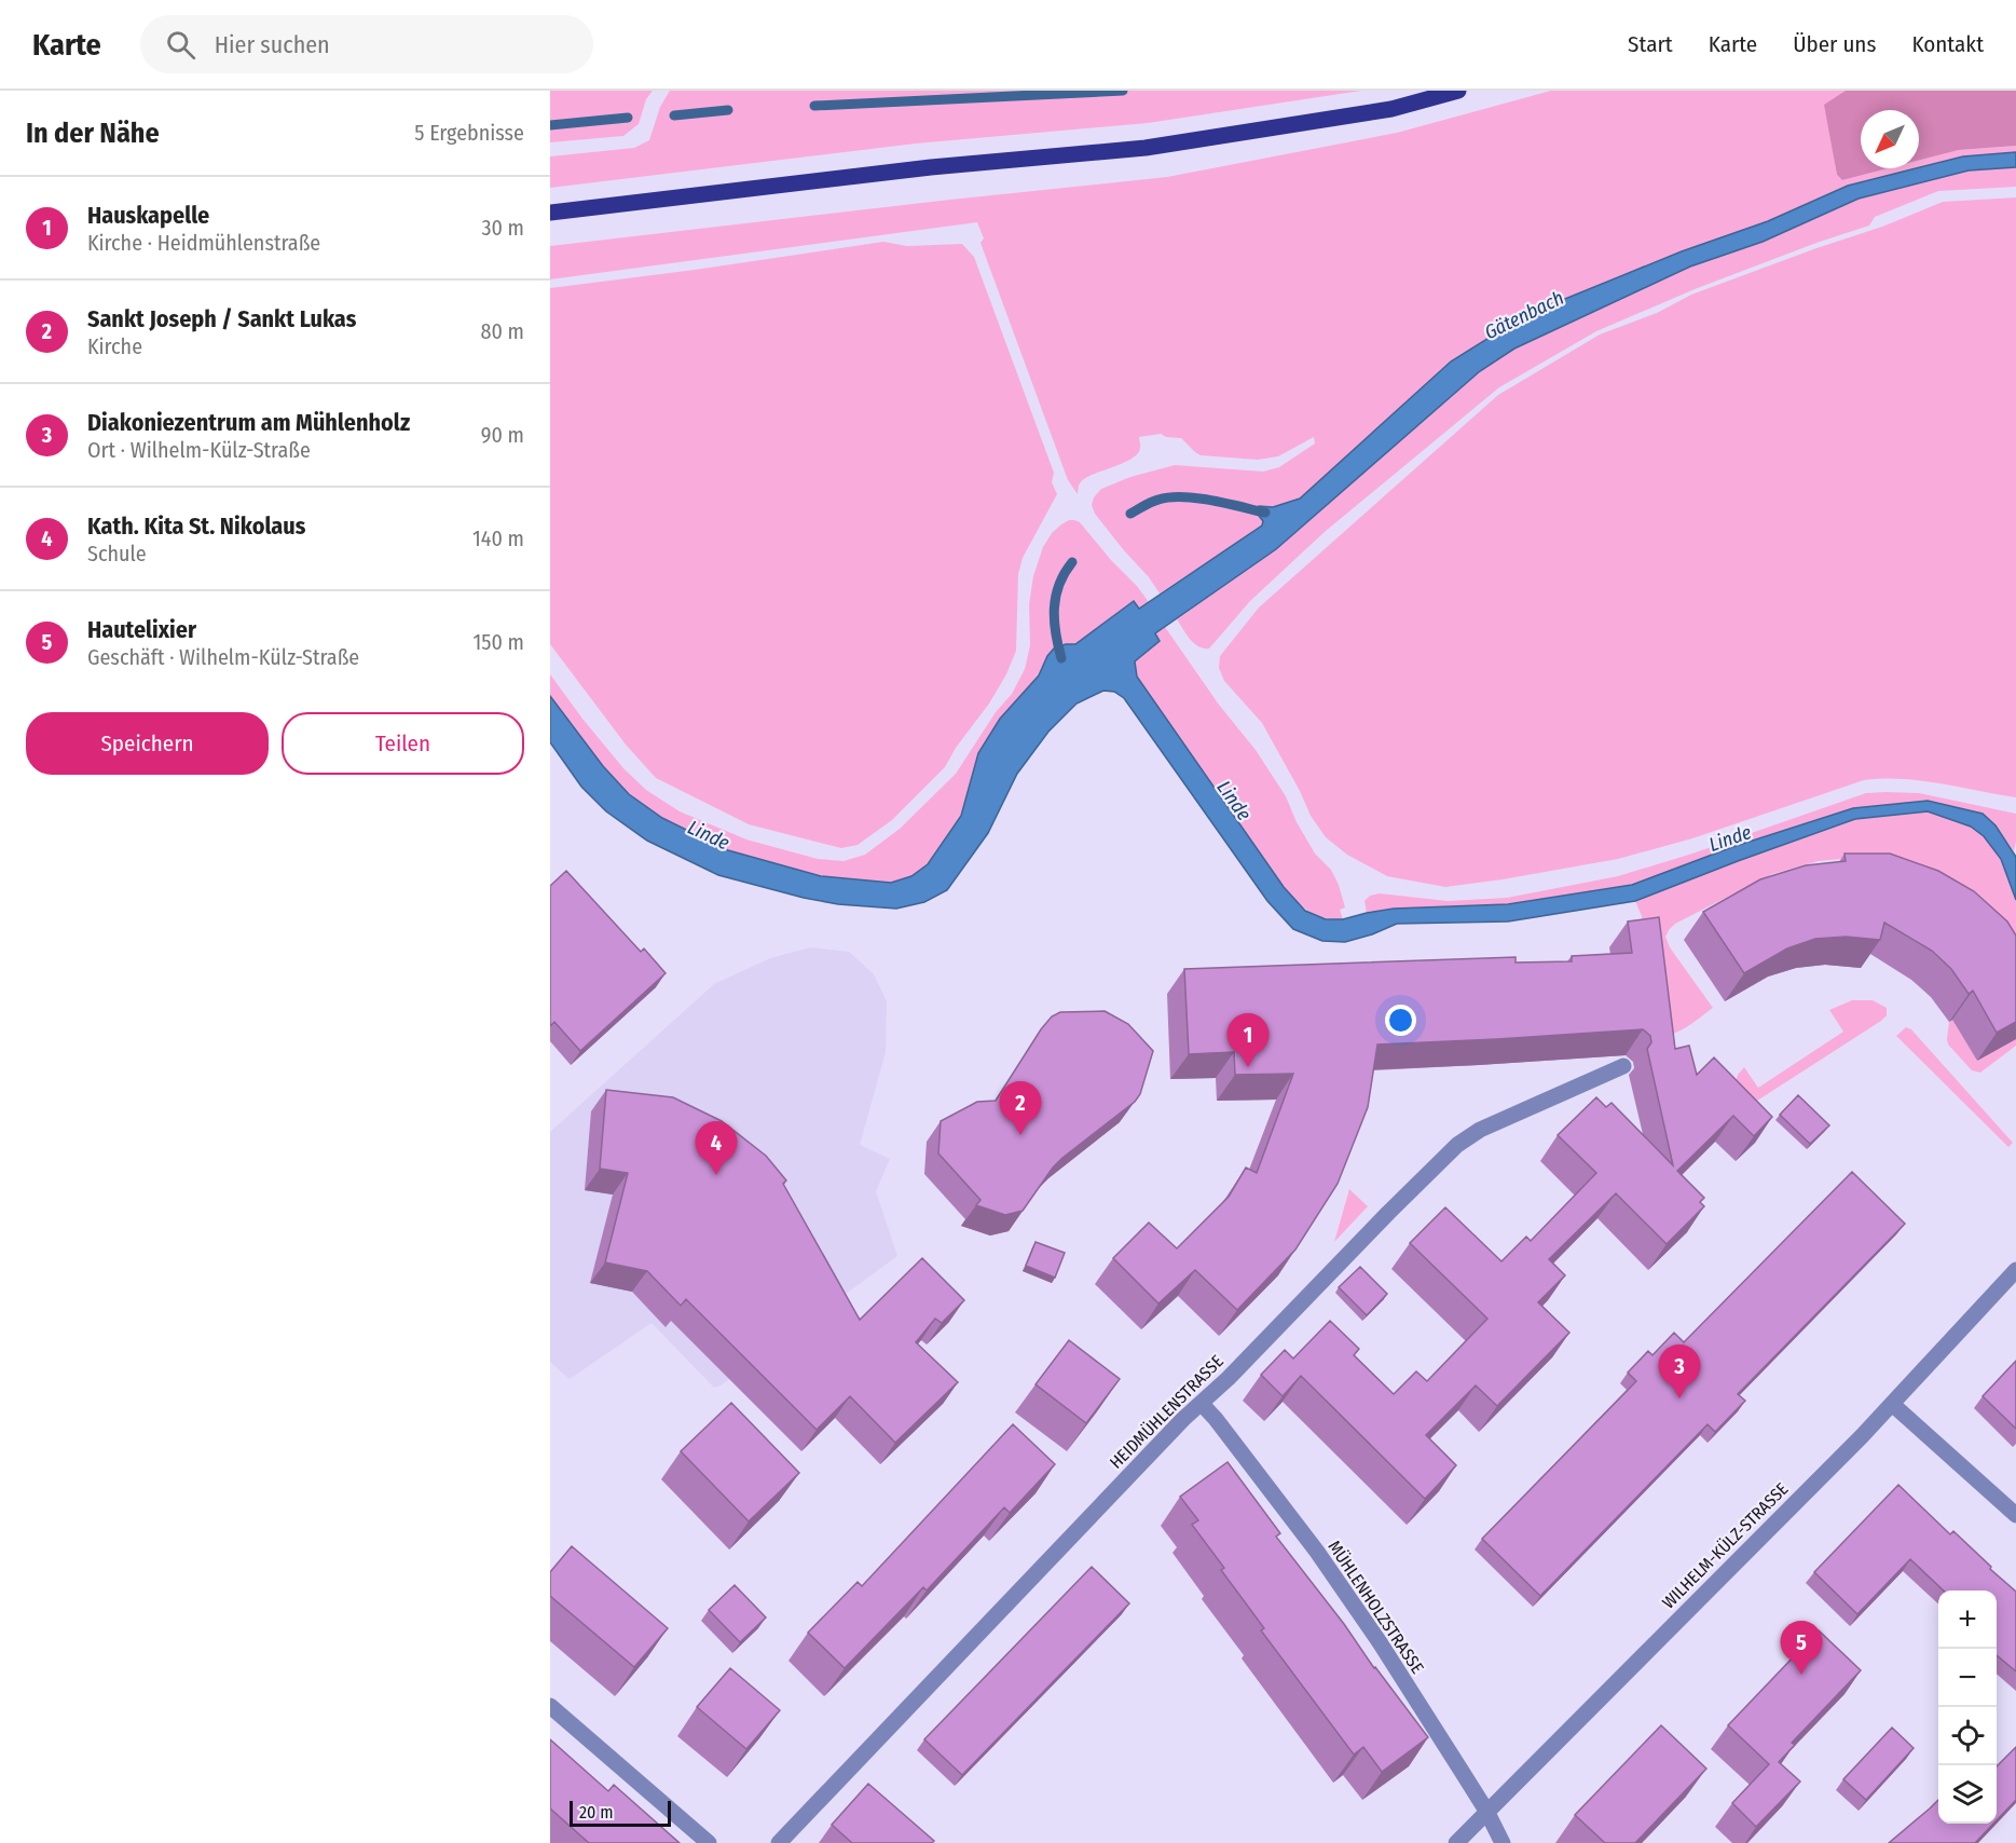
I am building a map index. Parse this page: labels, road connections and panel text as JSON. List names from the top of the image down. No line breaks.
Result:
{"streets":{"street":["HEIDMÜHLENSTRASSE","WILHELM-KÜLZ-STRASSE","MÜHLENHOLZSTRASSE"]},"crossings":[["HEIDMÜHLENSTRASSE","MÜHLENHOLZSTRASSE"],["WILHELM-KÜLZ-STRASSE","MÜHLENHOLZSTRASSE"]],"water":["Gätenbach","Linde"],"scale_bar":"20 m","north":"bottom left","page":{"header":"Karte","search":"Hier suchen","nav":["Start","Karte","Über uns","Kontakt"],"heading":["In der Nähe","5 Ergebnisse"],"list":[{"mark":"1","name":"Hauskapelle","note":"Kirche · Heidmühlenstraße","value":"30 m"},{"mark":"2","name":"Sankt Joseph / Sankt Lukas","note":"Kirche","value":"80 m"},{"mark":"3","name":"Diakoniezentrum am Mühlenholz","note":"Ort · Wilhelm-Külz-Straße","value":"90 m"},{"mark":"4","name":"Kath. Kita St. Nikolaus","note":"Schule","value":"140 m"},{"mark":"5","name":"Hautelixier","note":"Geschäft · Wilhelm-Külz-Straße","value":"150 m"}],"buttons":["Speichern","Teilen"],"pins":["1","2","4","3","5"],"map_buttons":["+","−"],"scale":"20 m"}}
